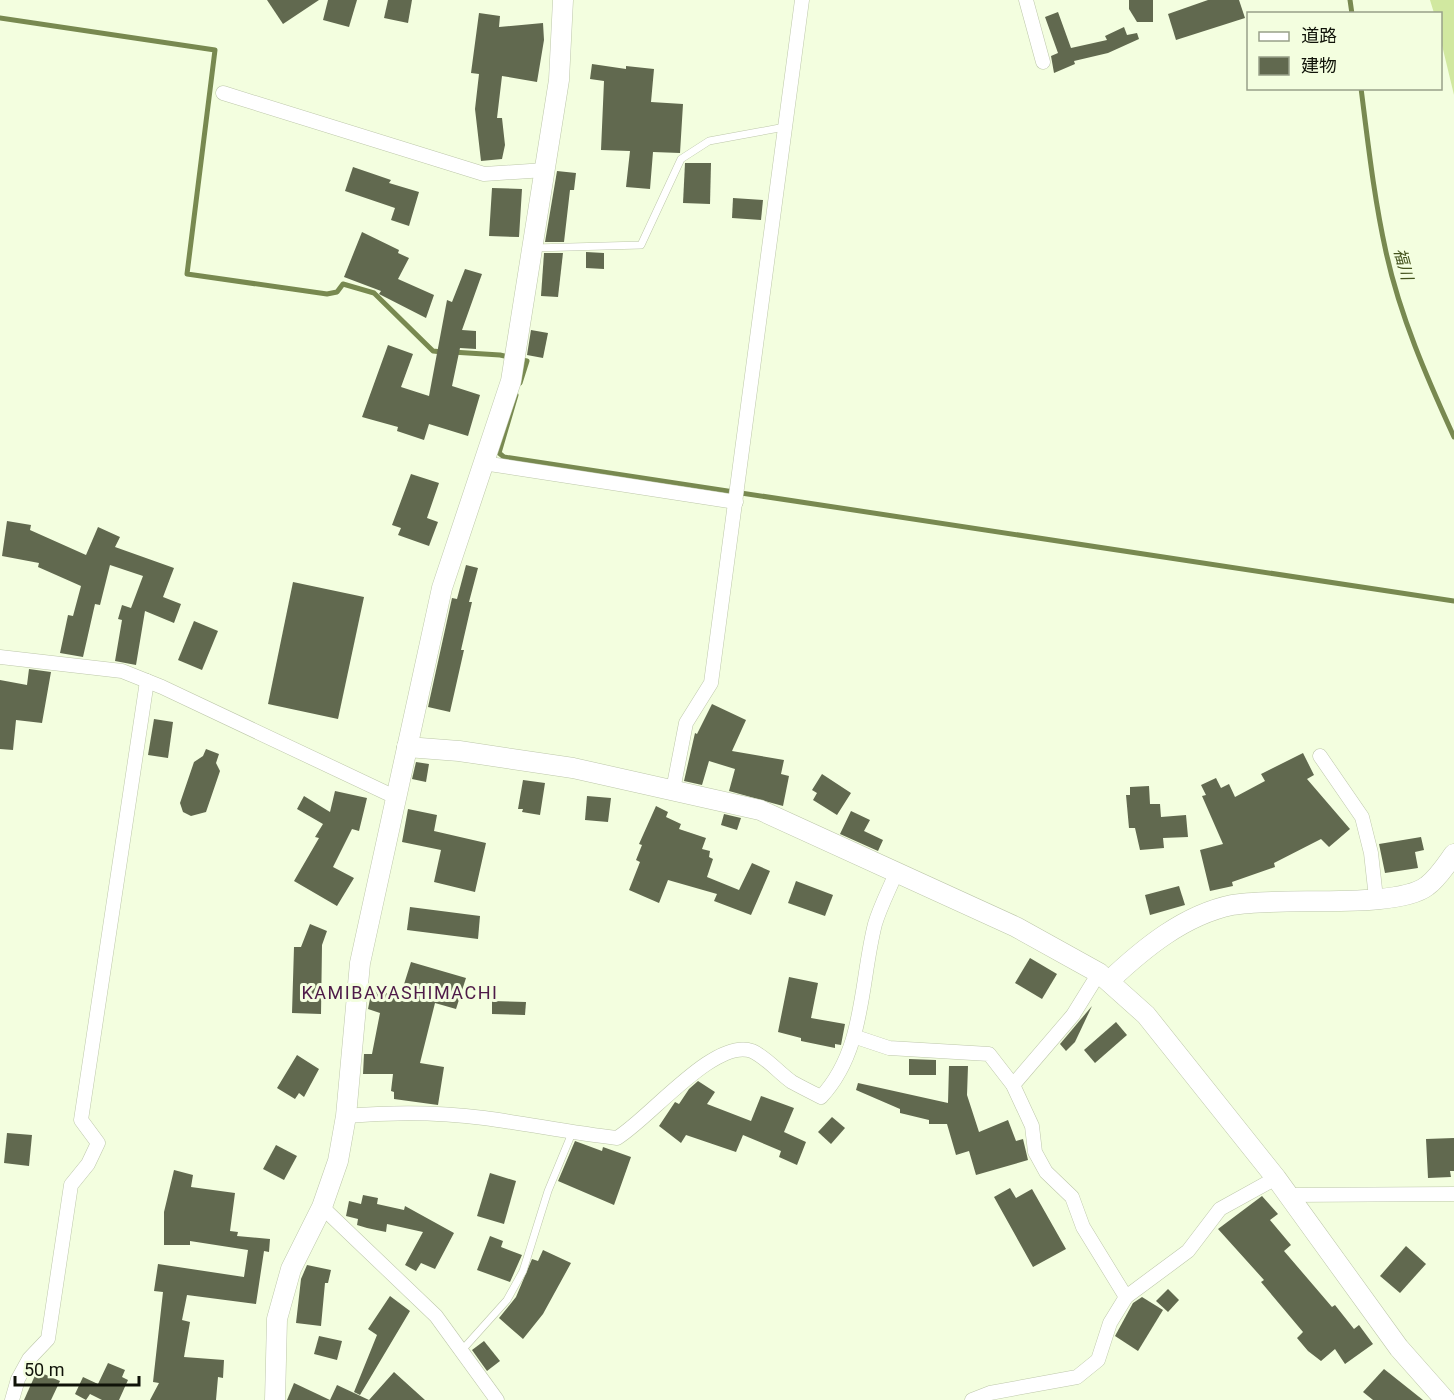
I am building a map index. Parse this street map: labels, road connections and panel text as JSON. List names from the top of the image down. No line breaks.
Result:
{"districts":["KAMIBAYASHIMACHI"],"water":["福川"],"legend":["道路","建物"],"scale_bar":"50 m"}
